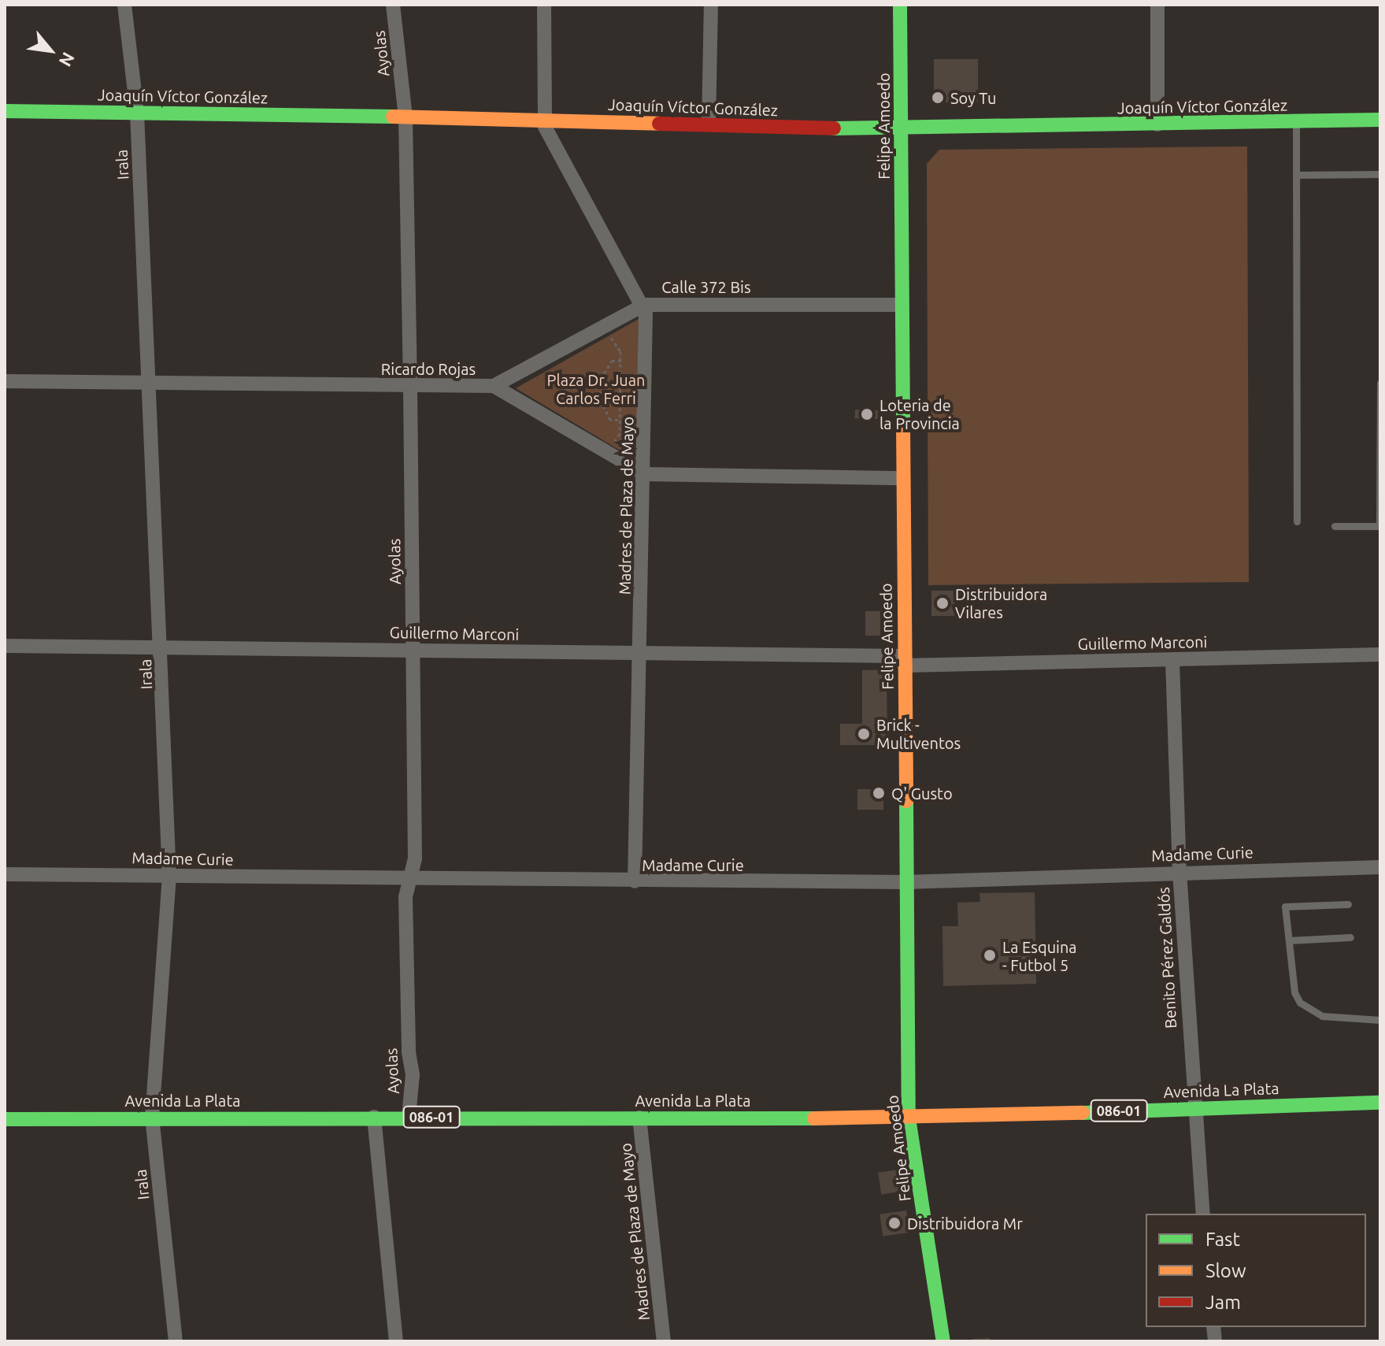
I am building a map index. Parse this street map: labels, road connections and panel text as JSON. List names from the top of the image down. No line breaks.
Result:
{"streets":{"main road":["Joaquín Víctor González","Felipe Amoedo","Avenida La Plata","086-01"],"street":["Ayolas","Irala","Calle 372 Bis","Ricardo Rojas","Madres de Plaza de Mayo","Guillermo Marconi","Madame Curie","Benito Pérez Galdós"]},"crossings":[["Ayolas","Joaquín Víctor González"],["Ayolas","Ricardo Rojas"],["Ayolas","Guillermo Marconi"],["Ayolas","Madame Curie"],["Ayolas","Avenida La Plata"],["Joaquín Víctor González","Felipe Amoedo"],["Joaquín Víctor González","Irala"],["Joaquín Víctor González","Madres de Plaza de Mayo"],["Felipe Amoedo","Calle 372 Bis"],["Felipe Amoedo","Ricardo Rojas"],["Felipe Amoedo","Guillermo Marconi"],["Felipe Amoedo","Madame Curie"],["Felipe Amoedo","Avenida La Plata"],["Irala","Ricardo Rojas"],["Irala","Guillermo Marconi"],["Irala","Madame Curie"],["Irala","Avenida La Plata"],["Calle 372 Bis","Ricardo Rojas"],["Calle 372 Bis","Madres de Plaza de Mayo"],["Ricardo Rojas","Madres de Plaza de Mayo"],["Madres de Plaza de Mayo","Guillermo Marconi"],["Madres de Plaza de Mayo","Madame Curie"],["Madres de Plaza de Mayo","Avenida La Plata"],["Guillermo Marconi","Benito Pérez Galdós"],["Madame Curie","Benito Pérez Galdós"],["Benito Pérez Galdós","Avenida La Plata"]],"parks":["Plaza Dr. Juan Carlos Ferri"],"places":["Soy Tu","Loteria de la Provincia","Distribuidora Vilares","Brick - Multiventos","Q' Gusto","La Esquina - Futbol 5","Distribuidora Mr"],"legend":["Fast","Slow","Jam"],"north":"bottom right"}
